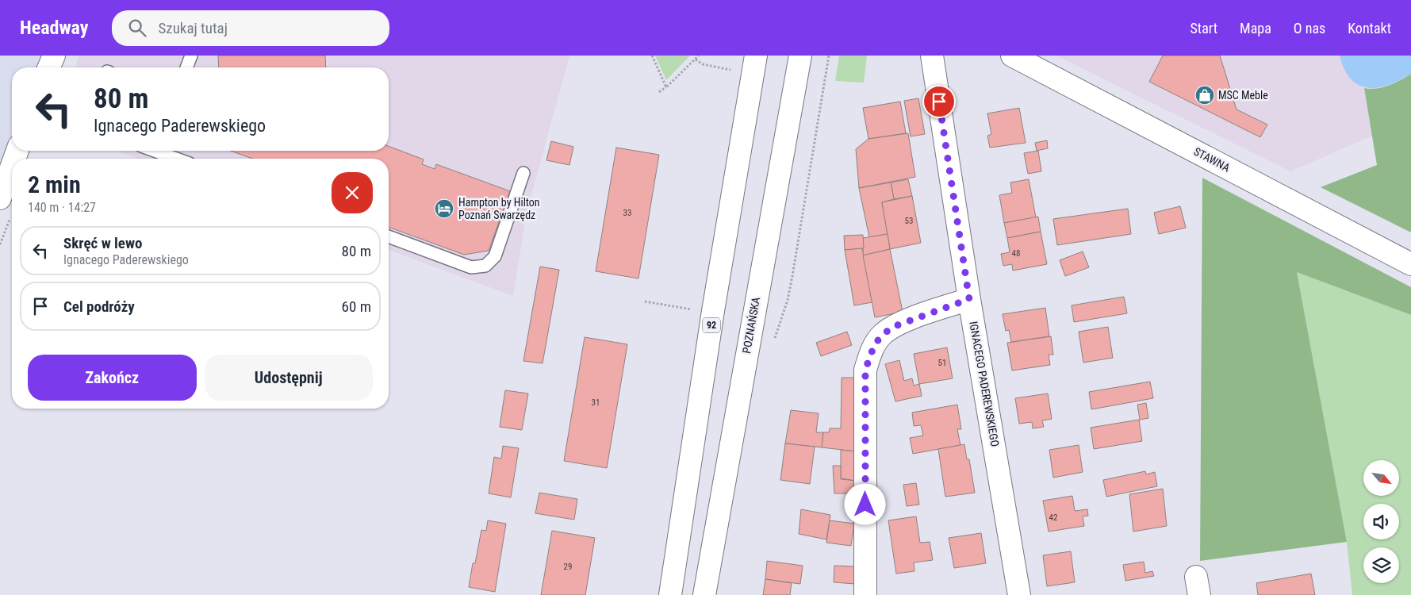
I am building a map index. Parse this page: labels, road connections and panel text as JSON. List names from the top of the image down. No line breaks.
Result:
{"streets":{"street":["STAWNA","92","POZNAŃSKA","IGNACEGO PADEREWSKIEGO"]},"places":{"shop":["MSC Meble"],"hotel":["Hampton by Hilton Poznań Swarzędz"]},"house_numbers":["33","53","48","51","31","42","29"],"north":"bottom right","page":{"header":"Headway","search":"Szukaj tutaj","nav":["Start","Mapa","O nas","Kontakt"],"turn":["80 m","Ignacego Paderewskiego"],"heading":["2 min","140 m · 14:27"],"list":[{"name":"Skręć w lewo","note":"Ignacego Paderewskiego","value":"80 m"},{"name":"Cel podróży","value":"60 m"}],"buttons":["Zakończ","Udostępnij"]}}
